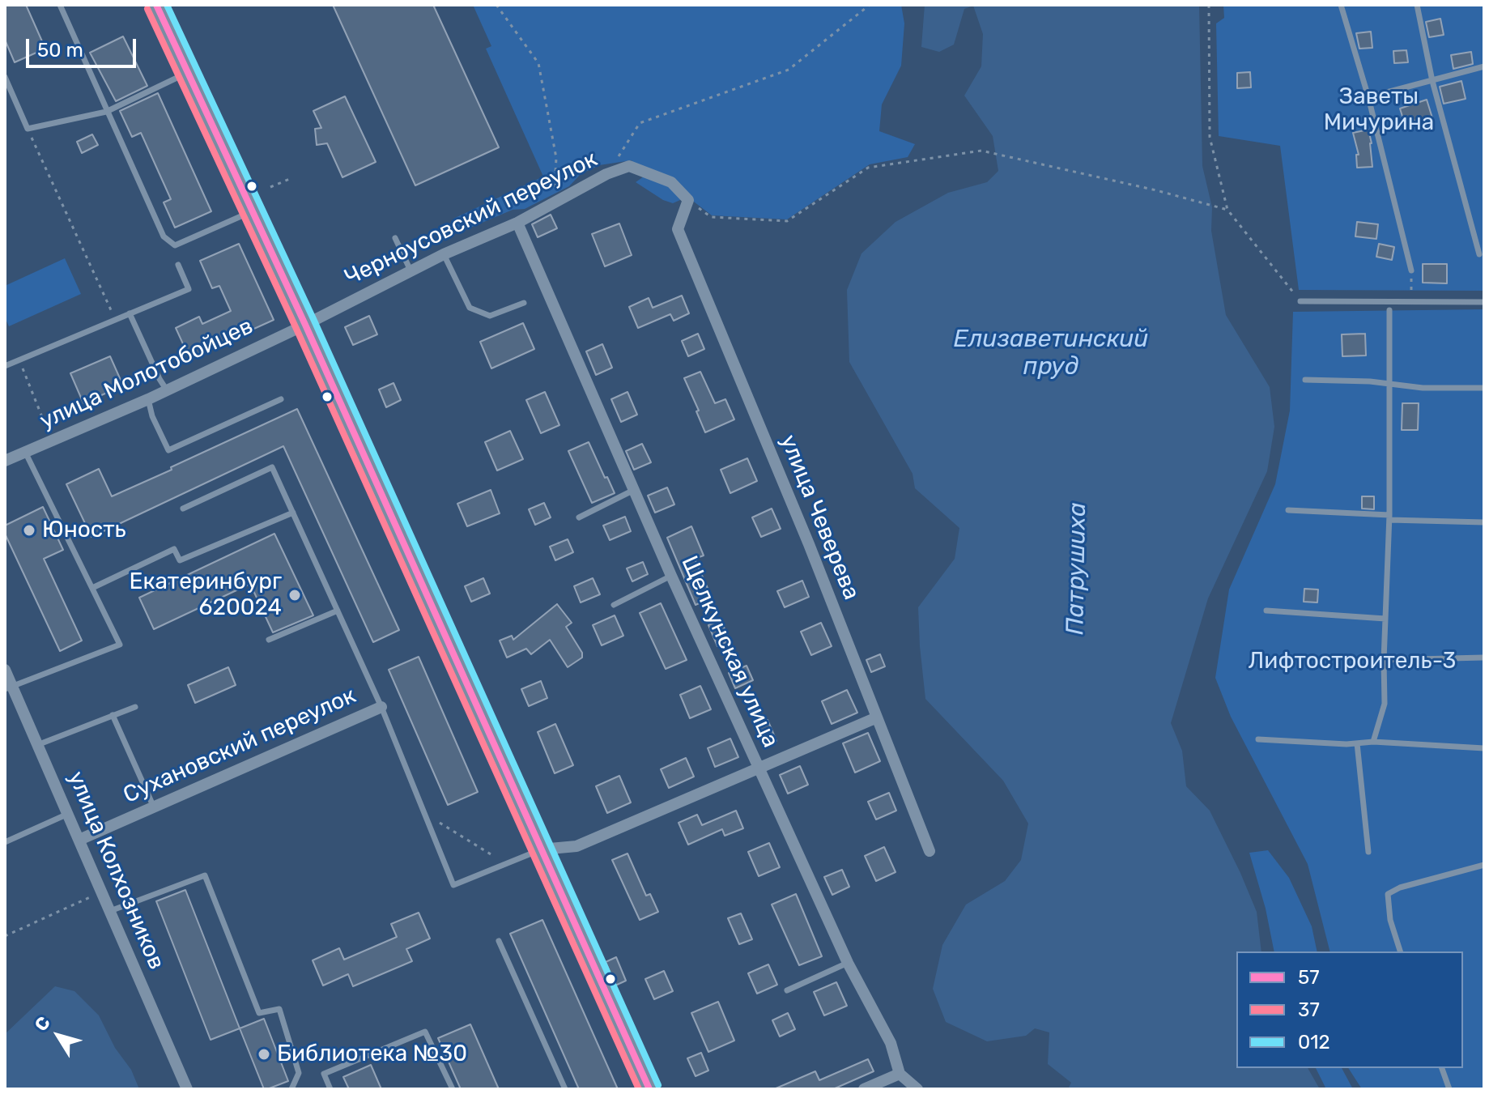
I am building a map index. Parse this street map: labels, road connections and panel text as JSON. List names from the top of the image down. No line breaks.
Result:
{"streets":{"street":["Черноусовский переулок","улица Молотобойцев","улица Чеверева","Щелкунская улица","Сухановский переулок","улица Колхозников"]},"crossings":[["Черноусовский переулок","улица Молотобойцев"],["Черноусовский переулок","улица Чеверева"],["Черноусовский переулок","Щелкунская улица"],["Сухановский переулок","улица Колхозников"]],"water":["Елизаветинский пруд","Патрушиха"],"parks":["Заветы Мичурина","Лифтостроитель-3"],"places":["Юность","Екатеринбург 620024","Библиотека №30"],"lines":["transit line 57","transit line 012","transit line 37"],"legend":["57","37","012"],"scale_bar":"50 m","north":"top left"}
